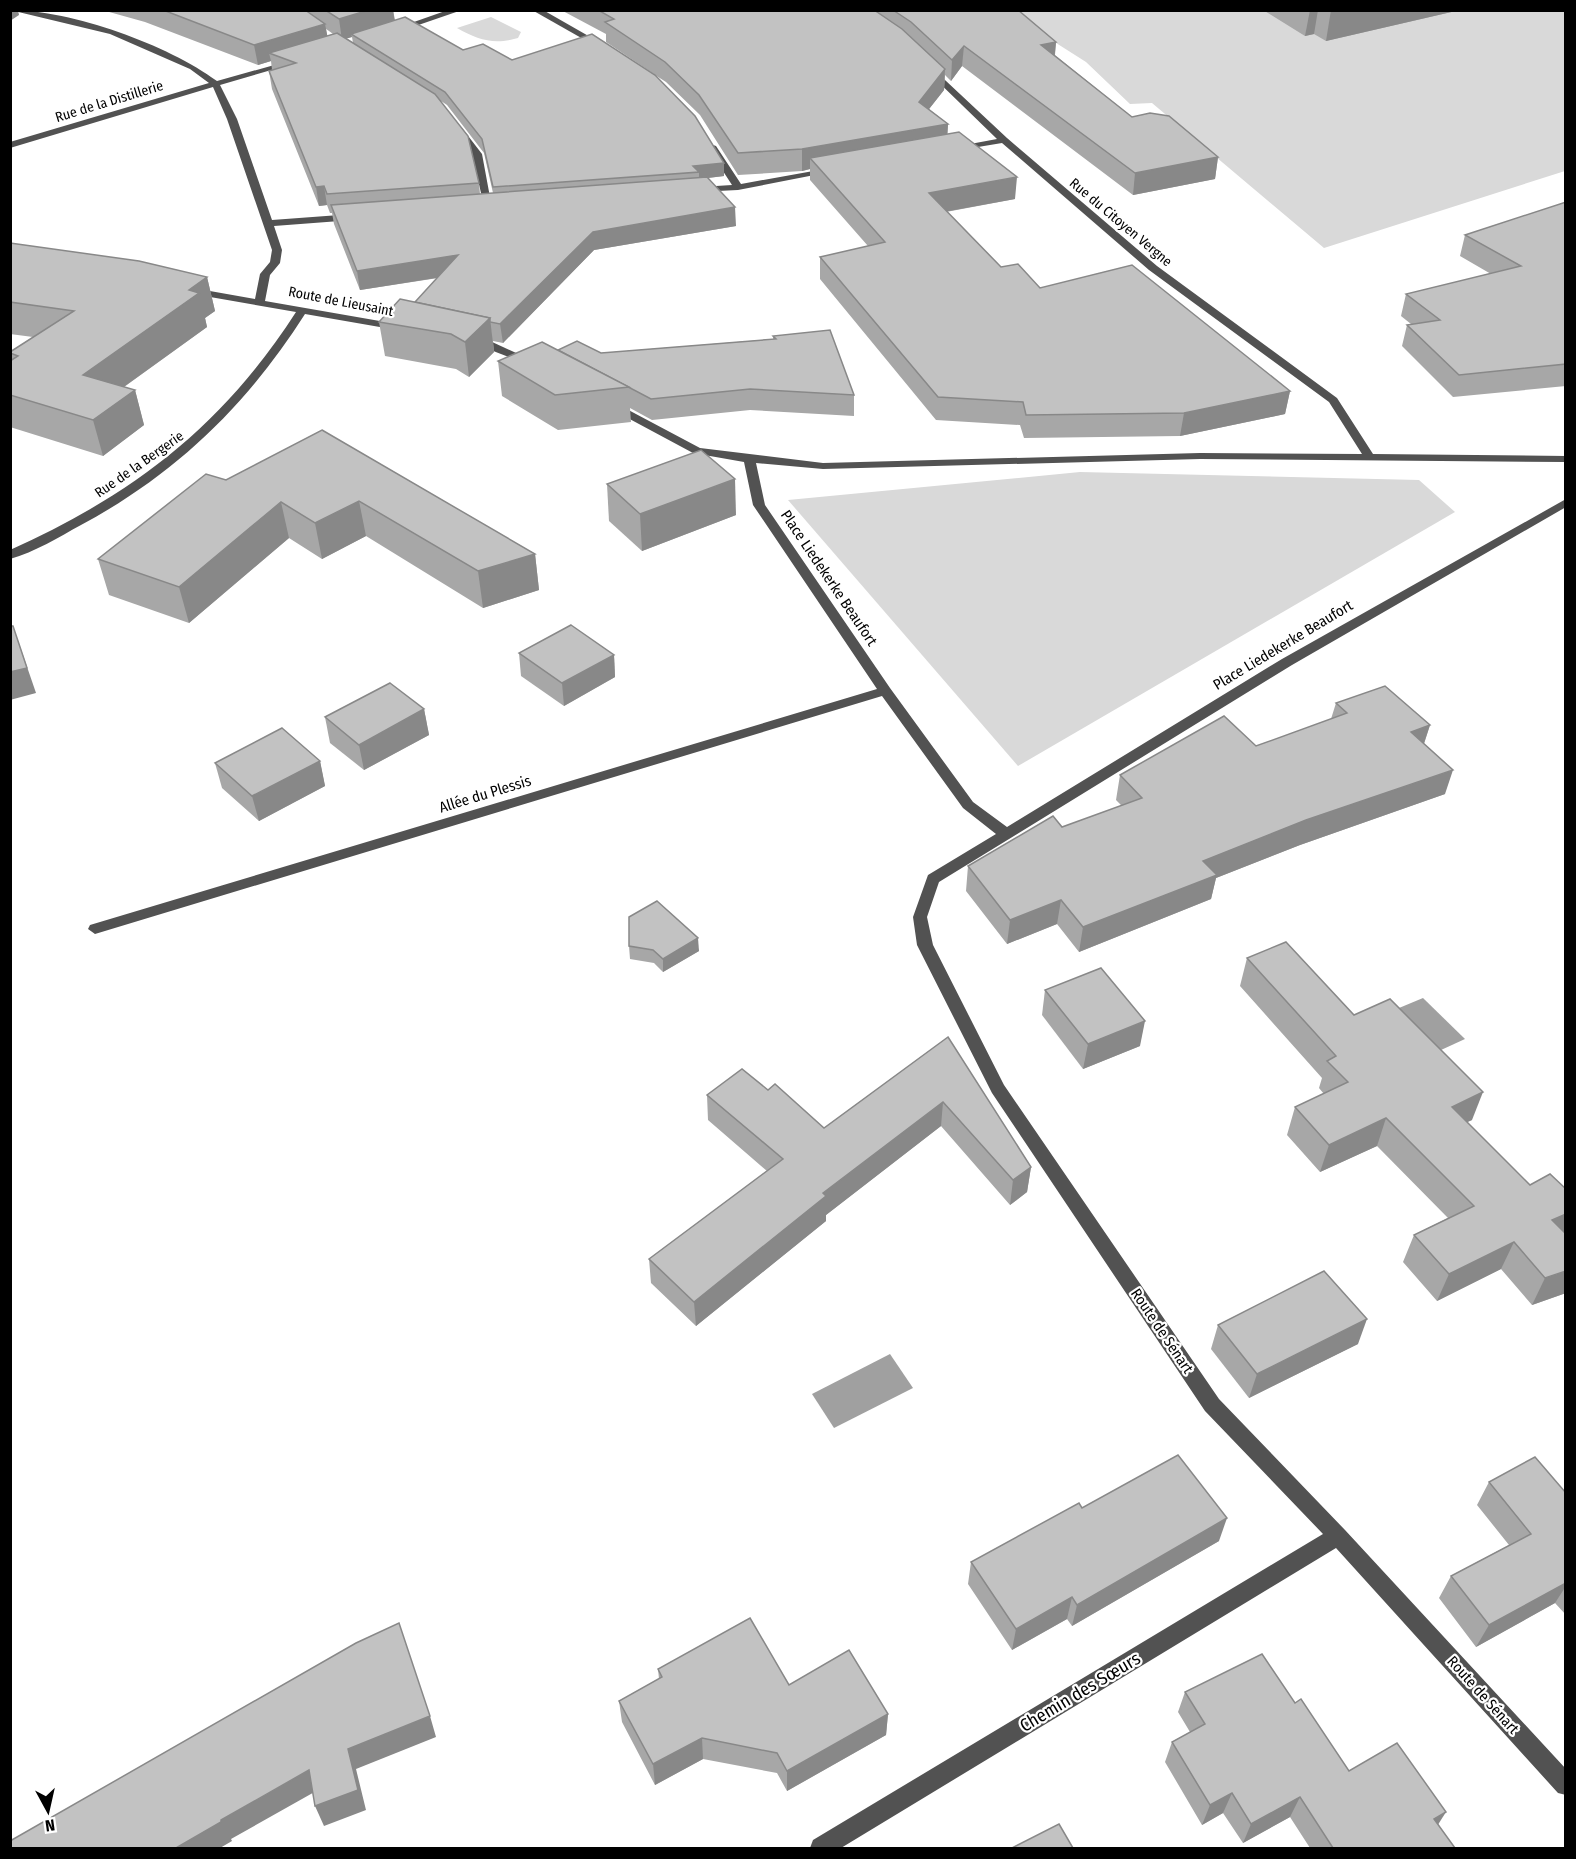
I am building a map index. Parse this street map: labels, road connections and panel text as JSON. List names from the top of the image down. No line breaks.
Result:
{"streets":{"street":["Rue de la Distillerie","Rue du Citoyen Vergne","Route de Lieusaint","Rue de la Bergerie","Place Liedekerke Beaufort","Allée du Plessis","Route de Sénart","Chemin des Sœurs"]},"crossings":[["Route de Lieusaint","Rue de la Bergerie"],["Place Liedekerke Beaufort","Allée du Plessis"],["Place Liedekerke Beaufort","Route de Sénart"],["Route de Sénart","Chemin des Sœurs"]],"north":"bottom"}
